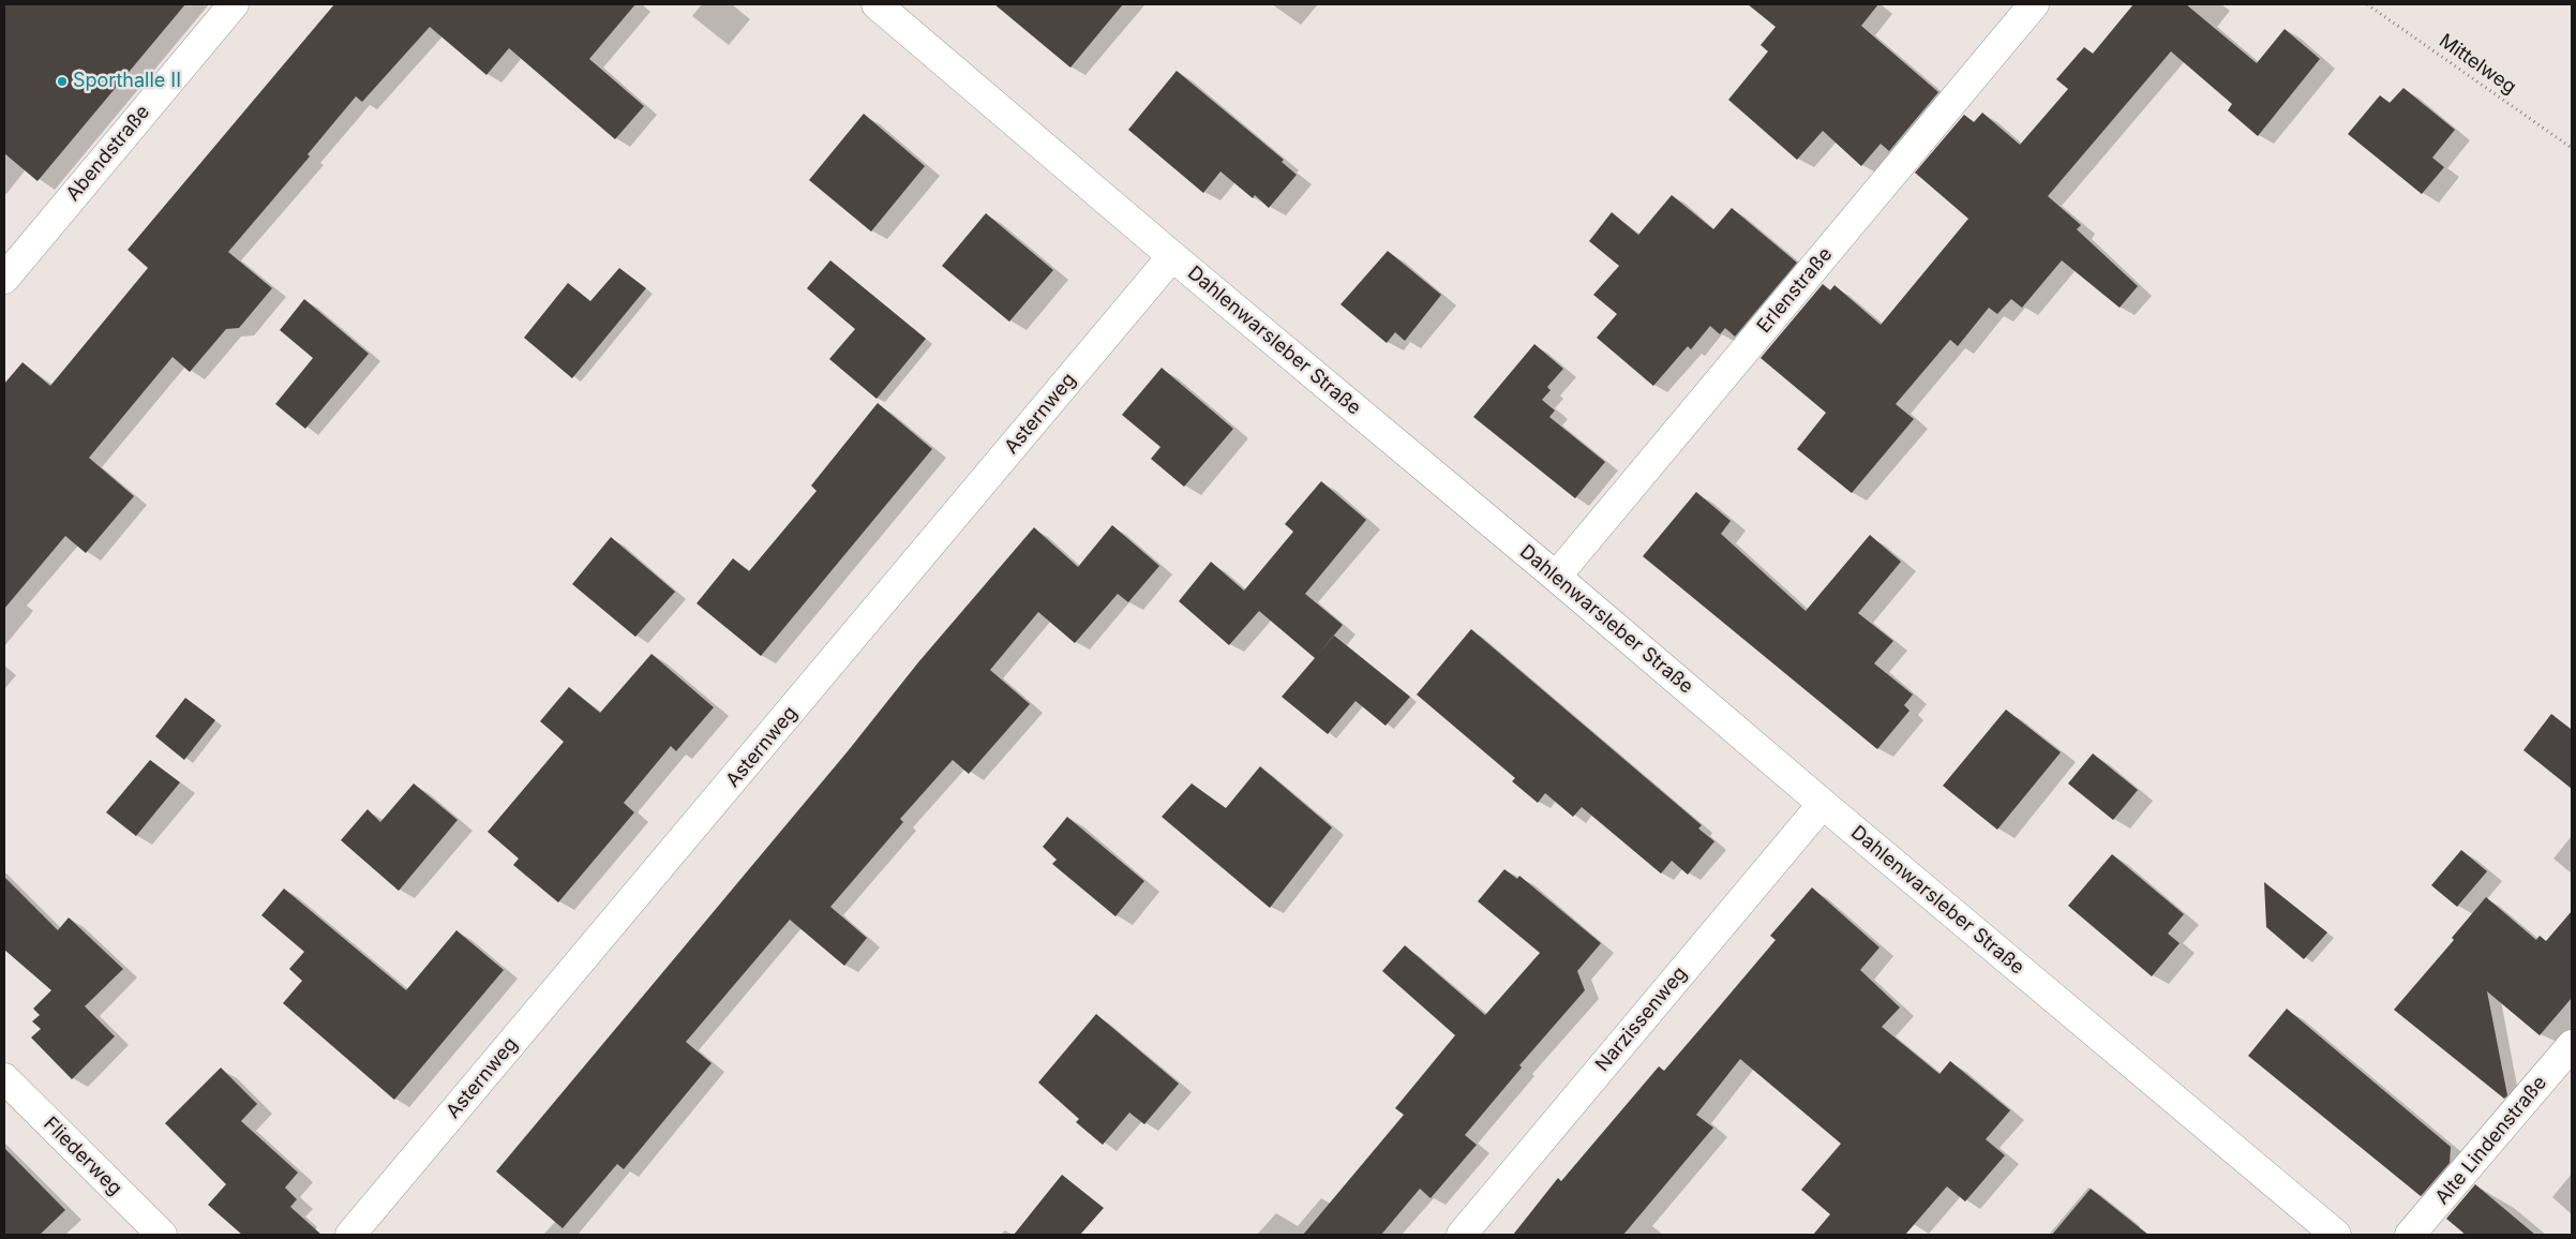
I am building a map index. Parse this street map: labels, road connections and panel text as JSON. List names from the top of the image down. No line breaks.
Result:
{"streets":{"street":["Abendstraße","Erlenstraße","Dahlenwarsleber Straße","Asternweg","Narzissenweg","Alte Lindenstraße","Fliederweg"],"path":["Mittelweg"]},"crossings":[["Erlenstraße","Dahlenwarsleber Straße"],["Dahlenwarsleber Straße","Asternweg"],["Dahlenwarsleber Straße","Narzissenweg"]],"places":["Sporthalle II"]}
